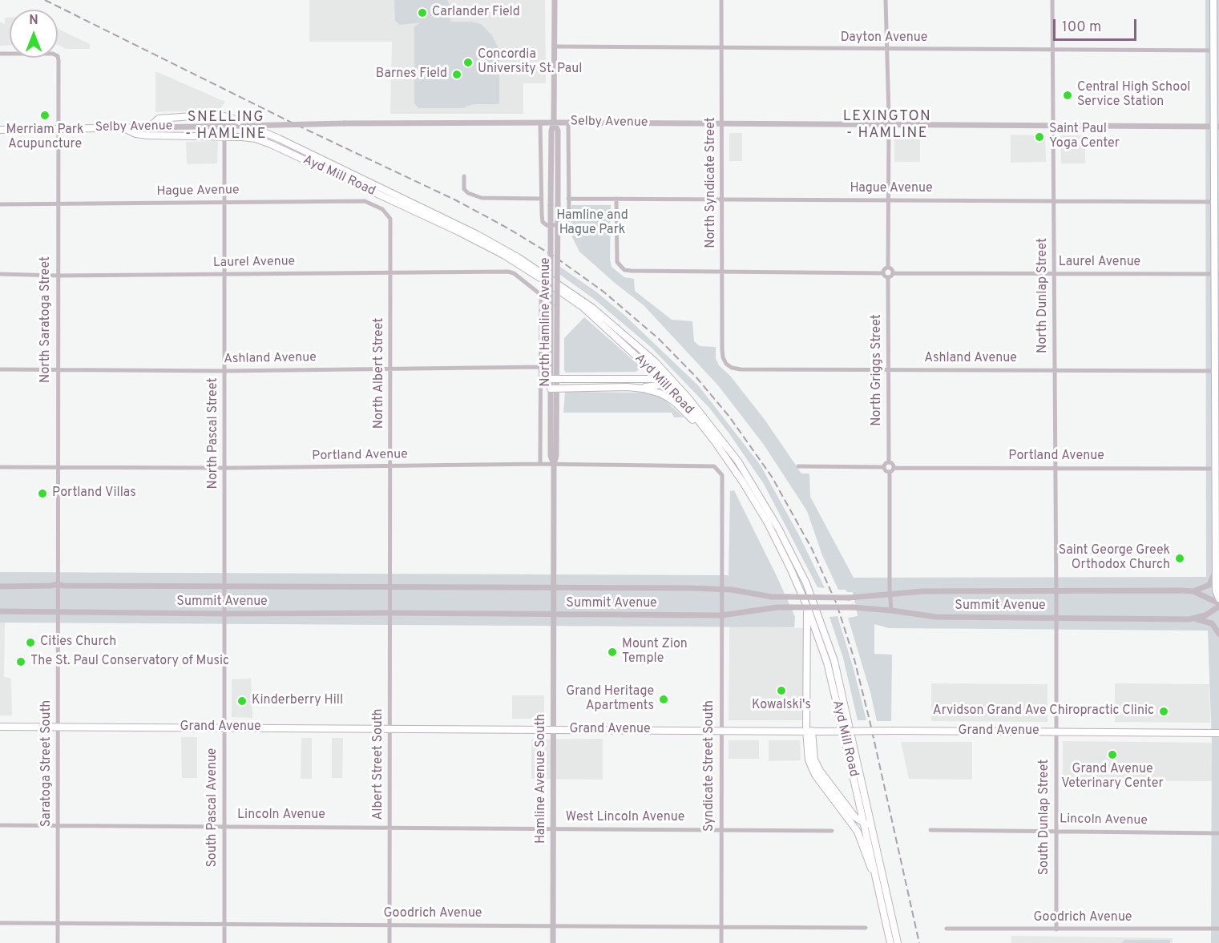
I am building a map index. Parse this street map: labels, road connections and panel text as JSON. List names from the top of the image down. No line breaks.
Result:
{"streets":{"main road":["Selby Avenue","Ayd Mill Road","Grand Avenue"],"street":["Dayton Avenue","North Syndicate Street","Hague Avenue","Laurel Avenue","North Dunlap Street","North Saratoga Street","North Hamline Avenue","Ashland Avenue","North Griggs Street","North Albert Street","North Pascal Street","Portland Avenue","Summit Avenue","Saratoga Street South","Albert Street South","Syndicate Street South","Hamline Avenue South","South Pascal Avenue","Lincoln Avenue","South Dunlap Street","West Lincoln Avenue","Goodrich Avenue"]},"crossings":[["Dayton Avenue","North Syndicate Street"],["Dayton Avenue","North Dunlap Street"],["Dayton Avenue","North Hamline Avenue"],["Selby Avenue","Ayd Mill Road"],["Selby Avenue","North Syndicate Street"],["Selby Avenue","North Dunlap Street"],["Selby Avenue","North Saratoga Street"],["Selby Avenue","North Hamline Avenue"],["Ayd Mill Road","North Pascal Street"],["North Syndicate Street","Hague Avenue"],["North Syndicate Street","Ashland Avenue"],["Hague Avenue","North Dunlap Street"],["Hague Avenue","North Saratoga Street"],["Hague Avenue","North Albert Street"],["Hague Avenue","North Pascal Street"],["Laurel Avenue","North Dunlap Street"],["Laurel Avenue","North Saratoga Street"],["Laurel Avenue","North Hamline Avenue"],["Laurel Avenue","North Griggs Street"],["Laurel Avenue","North Albert Street"],["Laurel Avenue","North Pascal Street"],["North Dunlap Street","Ashland Avenue"],["North Dunlap Street","Portland Avenue"],["North Dunlap Street","Summit Avenue"],["North Dunlap Street","South Dunlap Street"],["North Saratoga Street","Ashland Avenue"],["North Saratoga Street","Portland Avenue"],["North Saratoga Street","Summit Avenue"],["North Saratoga Street","Saratoga Street South"],["North Hamline Avenue","Ashland Avenue"],["North Hamline Avenue","Portland Avenue"],["North Hamline Avenue","Summit Avenue"],["North Hamline Avenue","Hamline Avenue South"],["Ashland Avenue","North Griggs Street"],["Ashland Avenue","North Albert Street"],["Ashland Avenue","North Pascal Street"],["North Griggs Street","Portland Avenue"],["North Albert Street","Portland Avenue"],["North Albert Street","Summit Avenue"],["North Albert Street","Albert Street South"],["North Pascal Street","Portland Avenue"],["North Pascal Street","Summit Avenue"],["North Pascal Street","South Pascal Avenue"],["Portland Avenue","Summit Avenue"],["Portland Avenue","Syndicate Street South"],["Summit Avenue","Saratoga Street South"],["Summit Avenue","Albert Street South"],["Summit Avenue","Syndicate Street South"],["Summit Avenue","Hamline Avenue South"],["Summit Avenue","South Pascal Avenue"],["Summit Avenue","South Dunlap Street"],["Grand Avenue","Saratoga Street South"],["Grand Avenue","Albert Street South"],["Grand Avenue","Syndicate Street South"],["Grand Avenue","Hamline Avenue South"],["Grand Avenue","South Pascal Avenue"],["Grand Avenue","South Dunlap Street"],["Saratoga Street South","Lincoln Avenue"],["Saratoga Street South","Goodrich Avenue"],["Albert Street South","Lincoln Avenue"],["Albert Street South","West Lincoln Avenue"],["Albert Street South","Goodrich Avenue"],["Syndicate Street South","West Lincoln Avenue"],["Syndicate Street South","Goodrich Avenue"],["Hamline Avenue South","West Lincoln Avenue"],["Hamline Avenue South","Goodrich Avenue"],["South Pascal Avenue","Lincoln Avenue"],["South Pascal Avenue","Goodrich Avenue"],["Lincoln Avenue","South Dunlap Street"],["Lincoln Avenue","West Lincoln Avenue"],["South Dunlap Street","Goodrich Avenue"]],"districts":["LEXINGTON - HAMLINE","SNELLING - HAMLINE"],"parks":["Hamline and Hague Park"],"places":["Carlander Field","Concordia University St. Paul","Barnes Field","Central High School Service Station","Merriam Park Acupuncture","Saint Paul Yoga Center","Portland Villas","Saint George Greek Orthodox Church","Cities Church","Mount Zion Temple","The St. Paul Conservatory of Music","Kowalski's","Grand Heritage Apartments","Kinderberry Hill","Arvidson Grand Ave Chiropractic Clinic","Grand Avenue Veterinary Center"],"scale_bar":"100 m","north":"top"}
